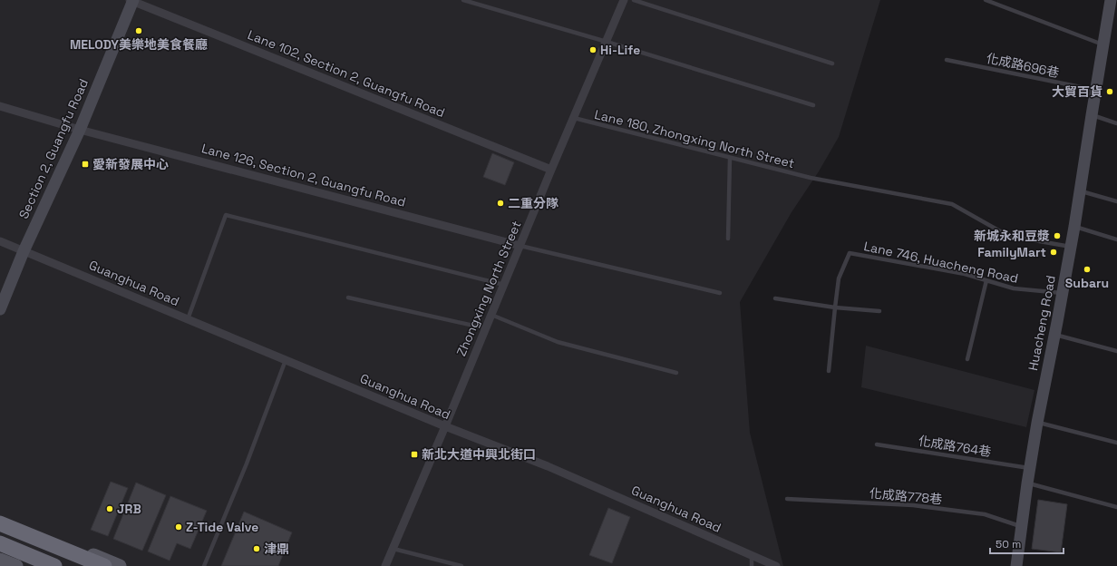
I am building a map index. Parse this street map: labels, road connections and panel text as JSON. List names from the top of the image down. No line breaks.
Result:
{"streets":{"street":["Lane 102, Section 2, Guangfu Road","Section 2, Guangfu Road","Lane 126, Section 2, Guangfu Road","Guanghua Road","Zhongxing North Street","Huacheng Road"],"lane":["化成路696巷","Lane 180, Zhongxing North Street","Lane 746, Huacheng Road","化成路764巷","化成路778巷"]},"crossings":[["化成路696巷","Huacheng Road"],["Lane 102, Section 2, Guangfu Road","Section 2, Guangfu Road"],["Lane 102, Section 2, Guangfu Road","Zhongxing North Street"],["Lane 180, Zhongxing North Street","Zhongxing North Street"],["Lane 180, Zhongxing North Street","Huacheng Road"],["Section 2, Guangfu Road","Lane 126, Section 2, Guangfu Road"],["Section 2, Guangfu Road","Guanghua Road"],["Lane 126, Section 2, Guangfu Road","Zhongxing North Street"],["Lane 746, Huacheng Road","Huacheng Road"],["Guanghua Road","Zhongxing North Street"],["Huacheng Road","化成路764巷"],["Huacheng Road","化成路778巷"]],"places":{"other":["MELODY美樂地美食餐廳","Hi-Life","大貿百貨","二重分隊","新城永和豆漿","FamilyMart","Subaru","JRB","Z-Tide Valve","津鼎"],"transit":["愛新發展中心","新北大道中興北街口"]},"scale_bar":"50 m"}
